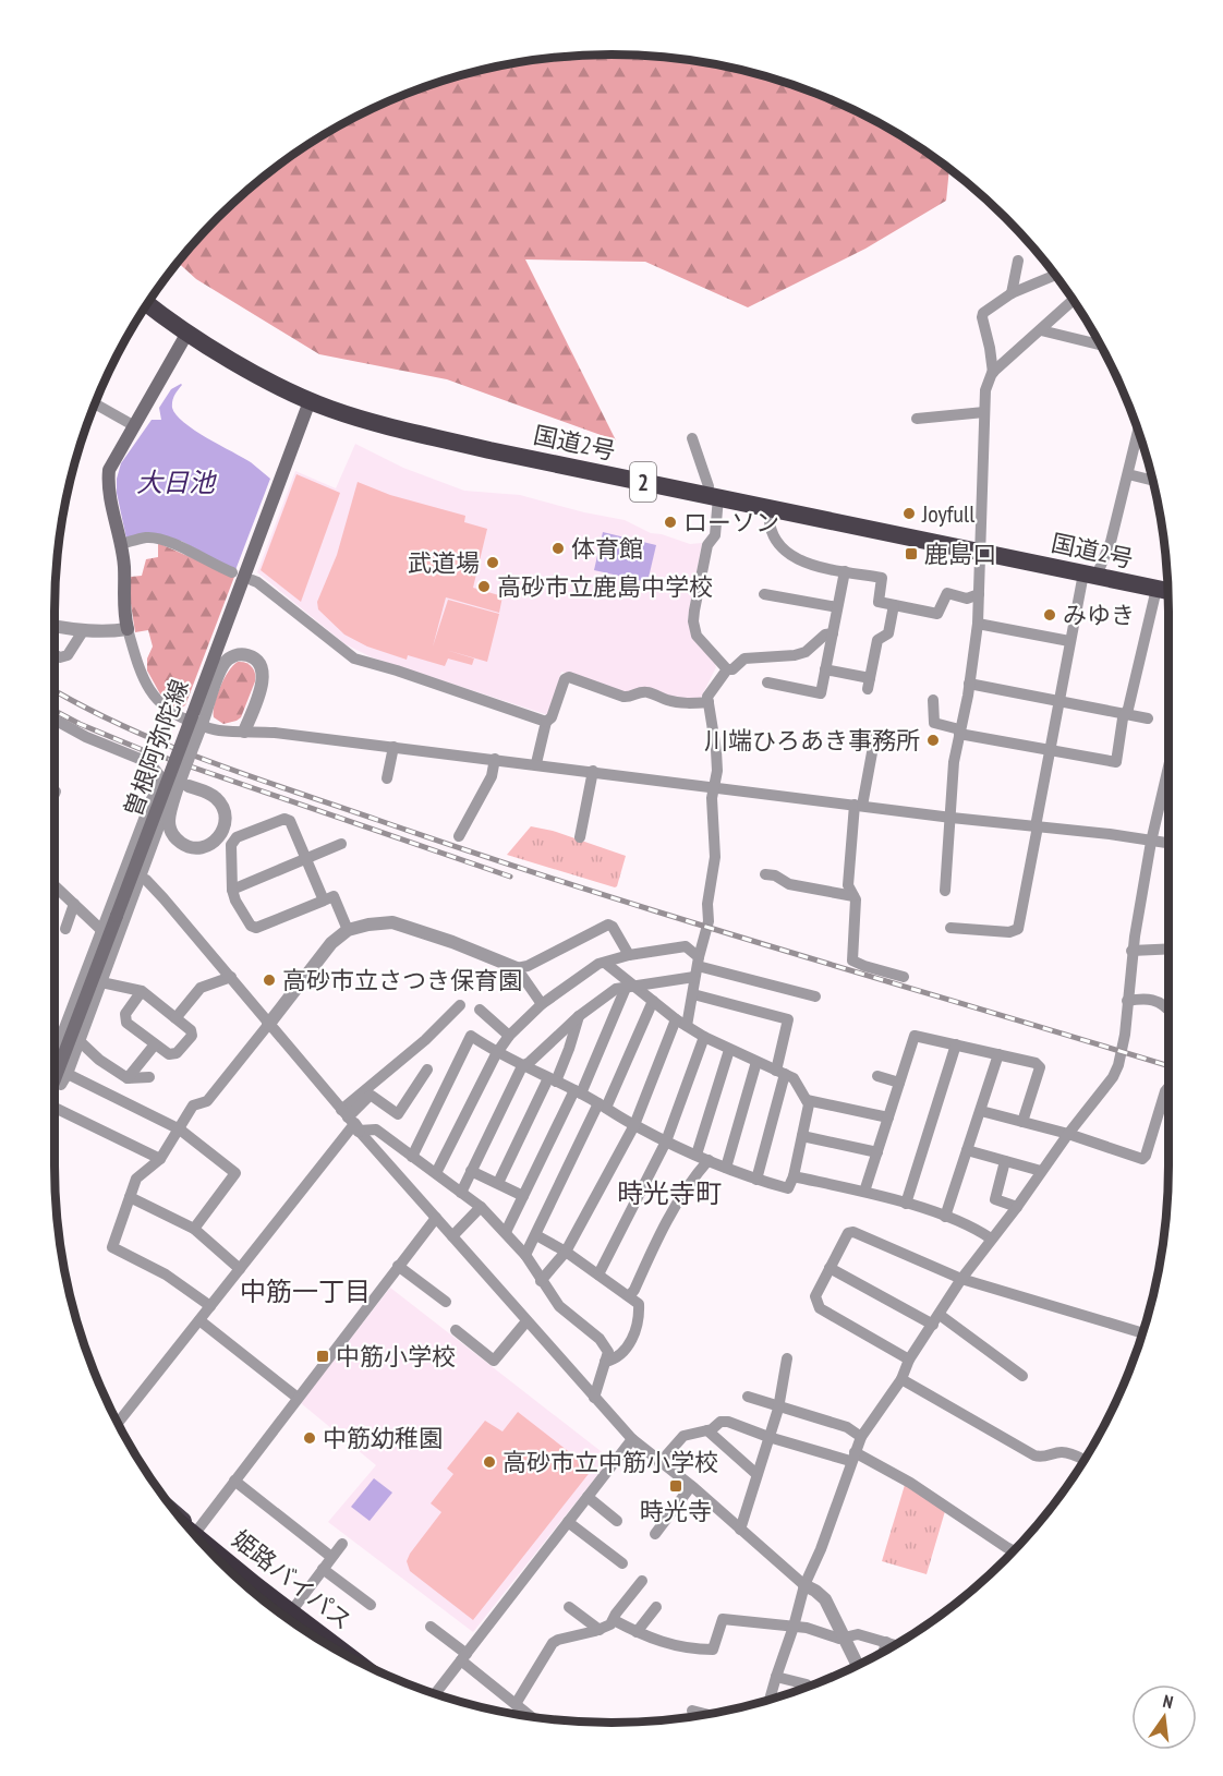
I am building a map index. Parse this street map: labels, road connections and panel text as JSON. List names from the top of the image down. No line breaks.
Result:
{"streets":{"highway":["国道2号","2","姫路バイパス"],"main road":["曽根阿弥陀線"]},"crossings":[["国道2号","曽根阿弥陀線"]],"districts":["時光寺町","中筋一丁目"],"water":["大日池"],"places":{"other":["Joyfull","ローソン","体育館","武道場","高砂市立鹿島中学校","みゆき","川端ひろあき事務所","高砂市立さつき保育園","中筋幼稚園","高砂市立中筋小学校"],"transit":["鹿島口","中筋小学校","時光寺"]},"north":"top"}
